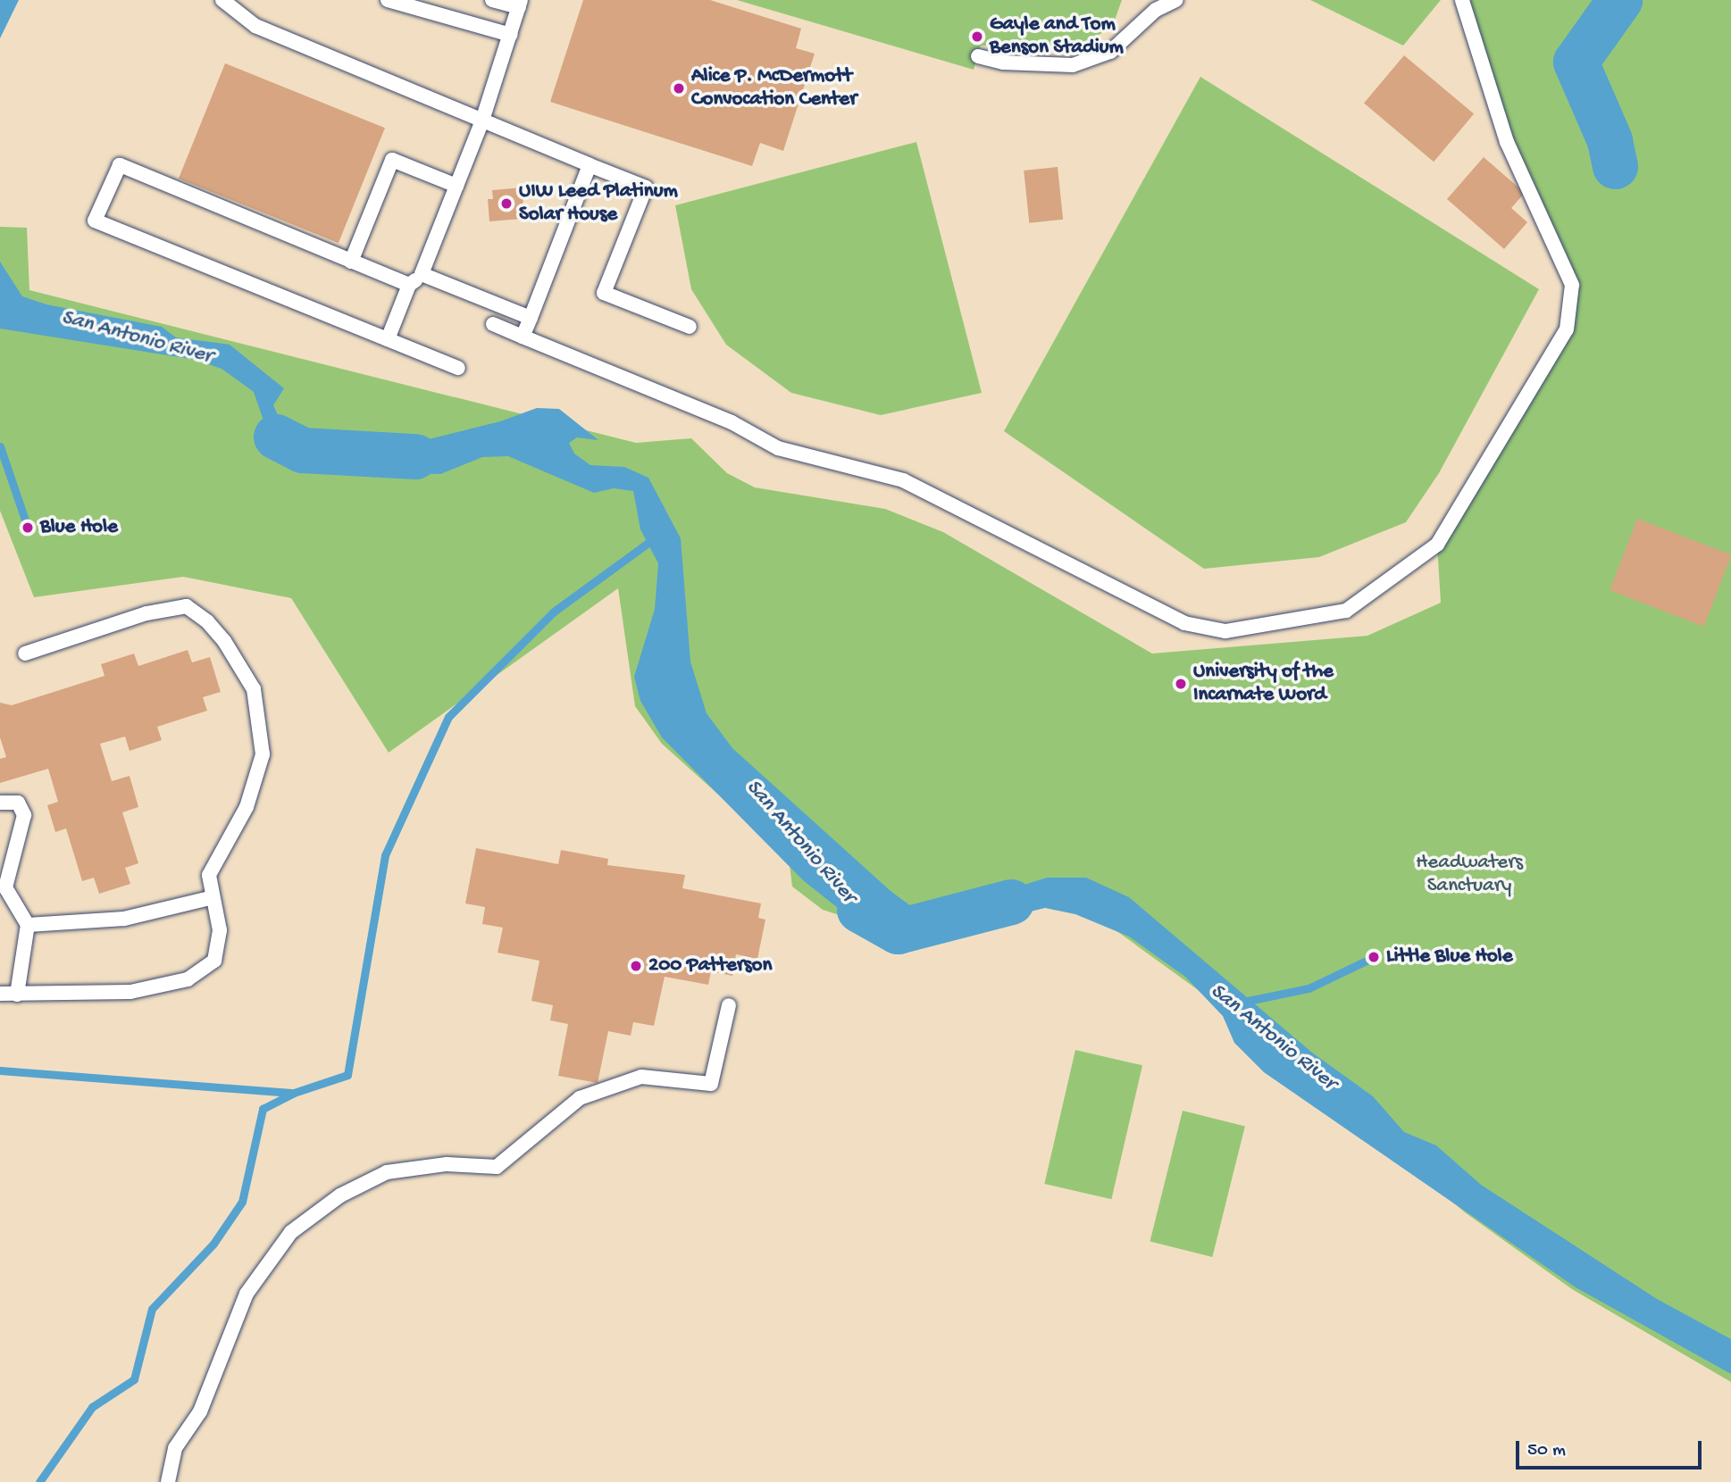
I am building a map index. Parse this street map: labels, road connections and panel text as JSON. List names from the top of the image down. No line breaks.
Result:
{"water":["San Antonio River"],"parks":["Headwaters Sanctuary"],"places":["Gayle and Tom Benson Stadium","Alice P. McDermott Convocation Center","UIW Leed Platinum Solar House","Blue Hole","University of the Incarnate Word","Little Blue Hole","200 Patterson"],"scale_bar":"50 m"}
